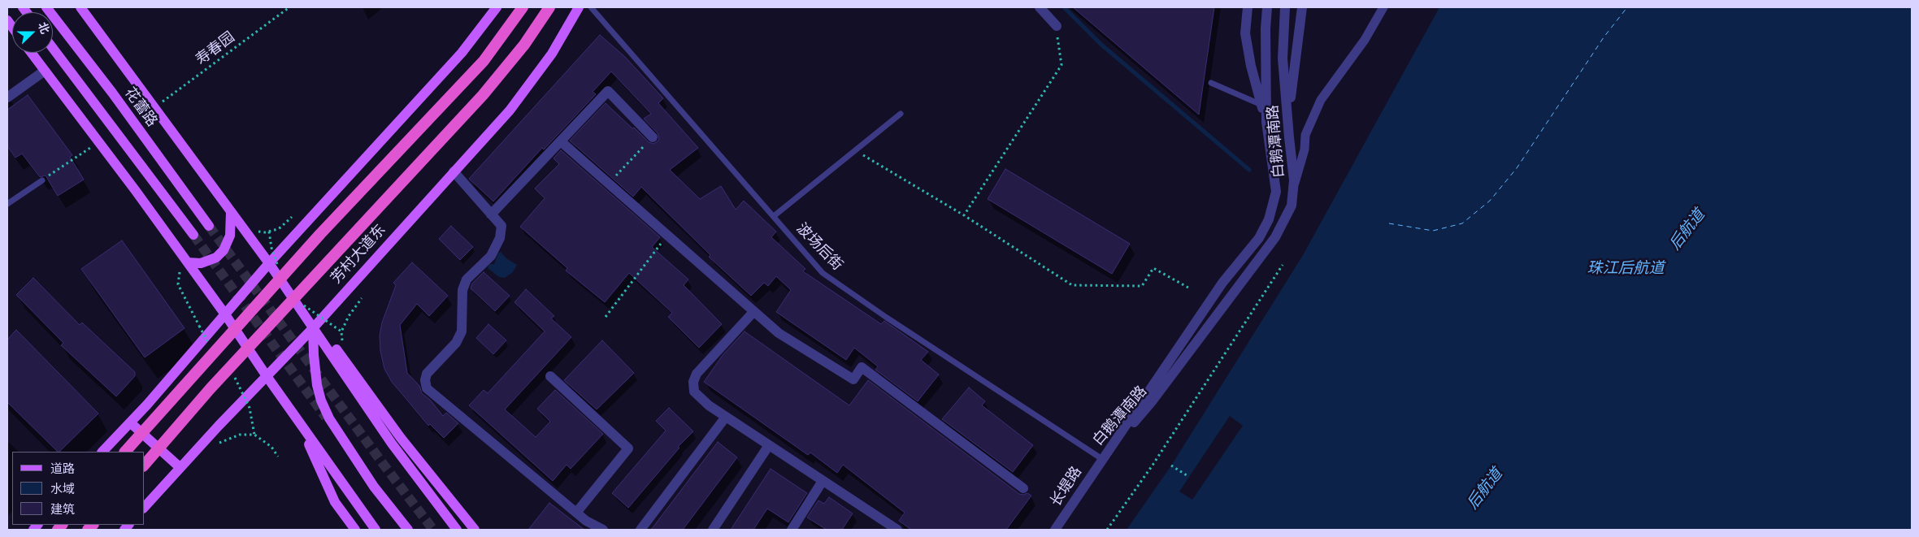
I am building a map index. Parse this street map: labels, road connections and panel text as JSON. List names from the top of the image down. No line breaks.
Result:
{"streets":{"highway":["芳村大道东"],"main road":["花蕾路"],"street":["白鹅潭南路","长堤路"],"lane":["波场后街"],"path":["寿春园"]},"crossings":[["白鹅潭南路","波场后街"],["白鹅潭南路","长堤路"],["波场后街","长堤路"]],"water":["后航道","珠江后航道"],"legend":["道路","水域","建筑"],"north":"right"}
